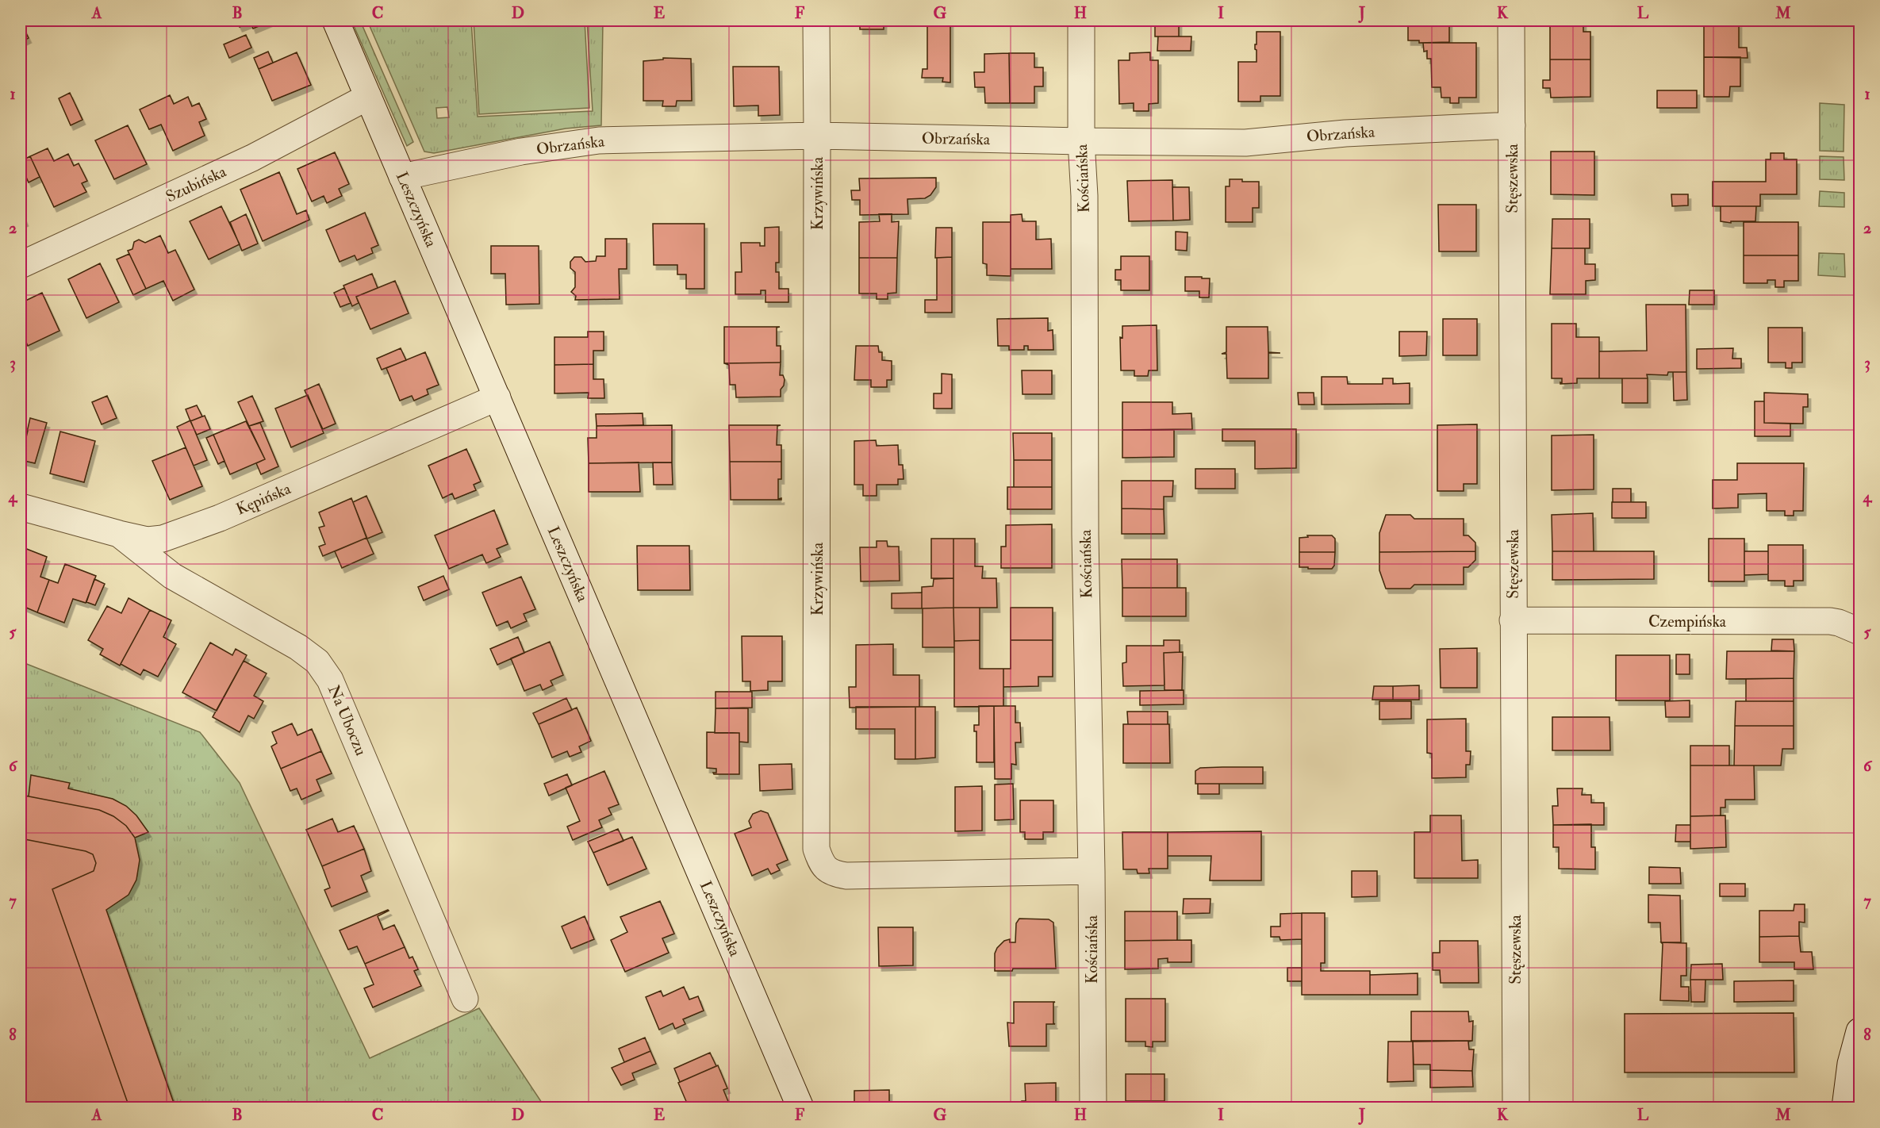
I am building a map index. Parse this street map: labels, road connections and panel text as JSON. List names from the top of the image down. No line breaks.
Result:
{"streets":{"street":["Obrzańska","Kościańska","Stęszewska","Szubińska","Krzywińska","Leszczyńska","Kępińska","Czempińska","Na Uboczu"]},"crossings":[["Obrzańska","Kościańska"],["Obrzańska","Stęszewska"],["Obrzańska","Krzywińska"],["Obrzańska","Leszczyńska"],["Kościańska","Krzywińska"],["Stęszewska","Czempińska"],["Szubińska","Leszczyńska"],["Leszczyńska","Kępińska"],["Kępińska","Na Uboczu"]],"grid":{"columns":["A","B","C","D","E","F","G","H","I","J","K","L","M"],"rows":["1","2","3","4","5","6","7","8"]}}
